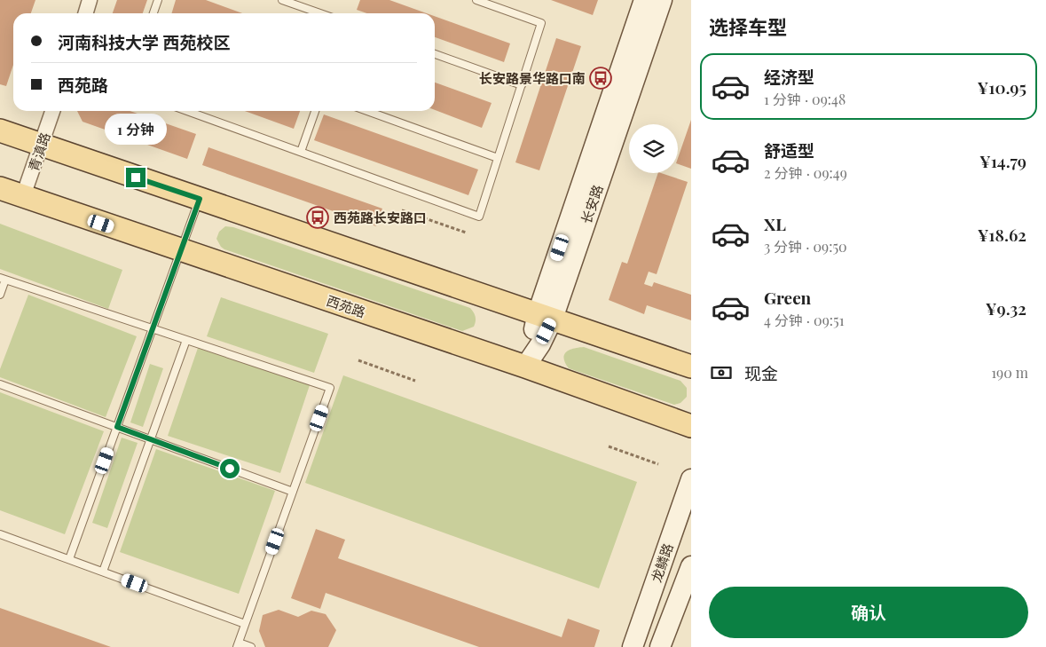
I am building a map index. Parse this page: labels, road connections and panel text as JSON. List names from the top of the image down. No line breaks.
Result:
{"streets":{"main road":["长安路","西苑路","龙鳞路"],"street":["青滇路"]},"crossings":[["青滇路","西苑路"],["长安路","西苑路"]],"places":{"bus stop":["长安路景华路口南","西苑路长安路口"]},"page":{"heading":"选择车型","banner":["河南科技大学 西苑校区","西苑路"],"list":[{"name":"经济型","note":"1 分钟 · 09:48","value":"¥10.95"},{"name":"舒适型","note":"2 分钟 · 09:49","value":"¥14.79"},{"name":"XL","note":"3 分钟 · 09:50","value":"¥18.62"},{"name":"Green","note":"4 分钟 · 09:51","value":"¥9.32"}],"bubble":"1 分钟","pay":["现金","190 m"],"buttons":"确认"}}
